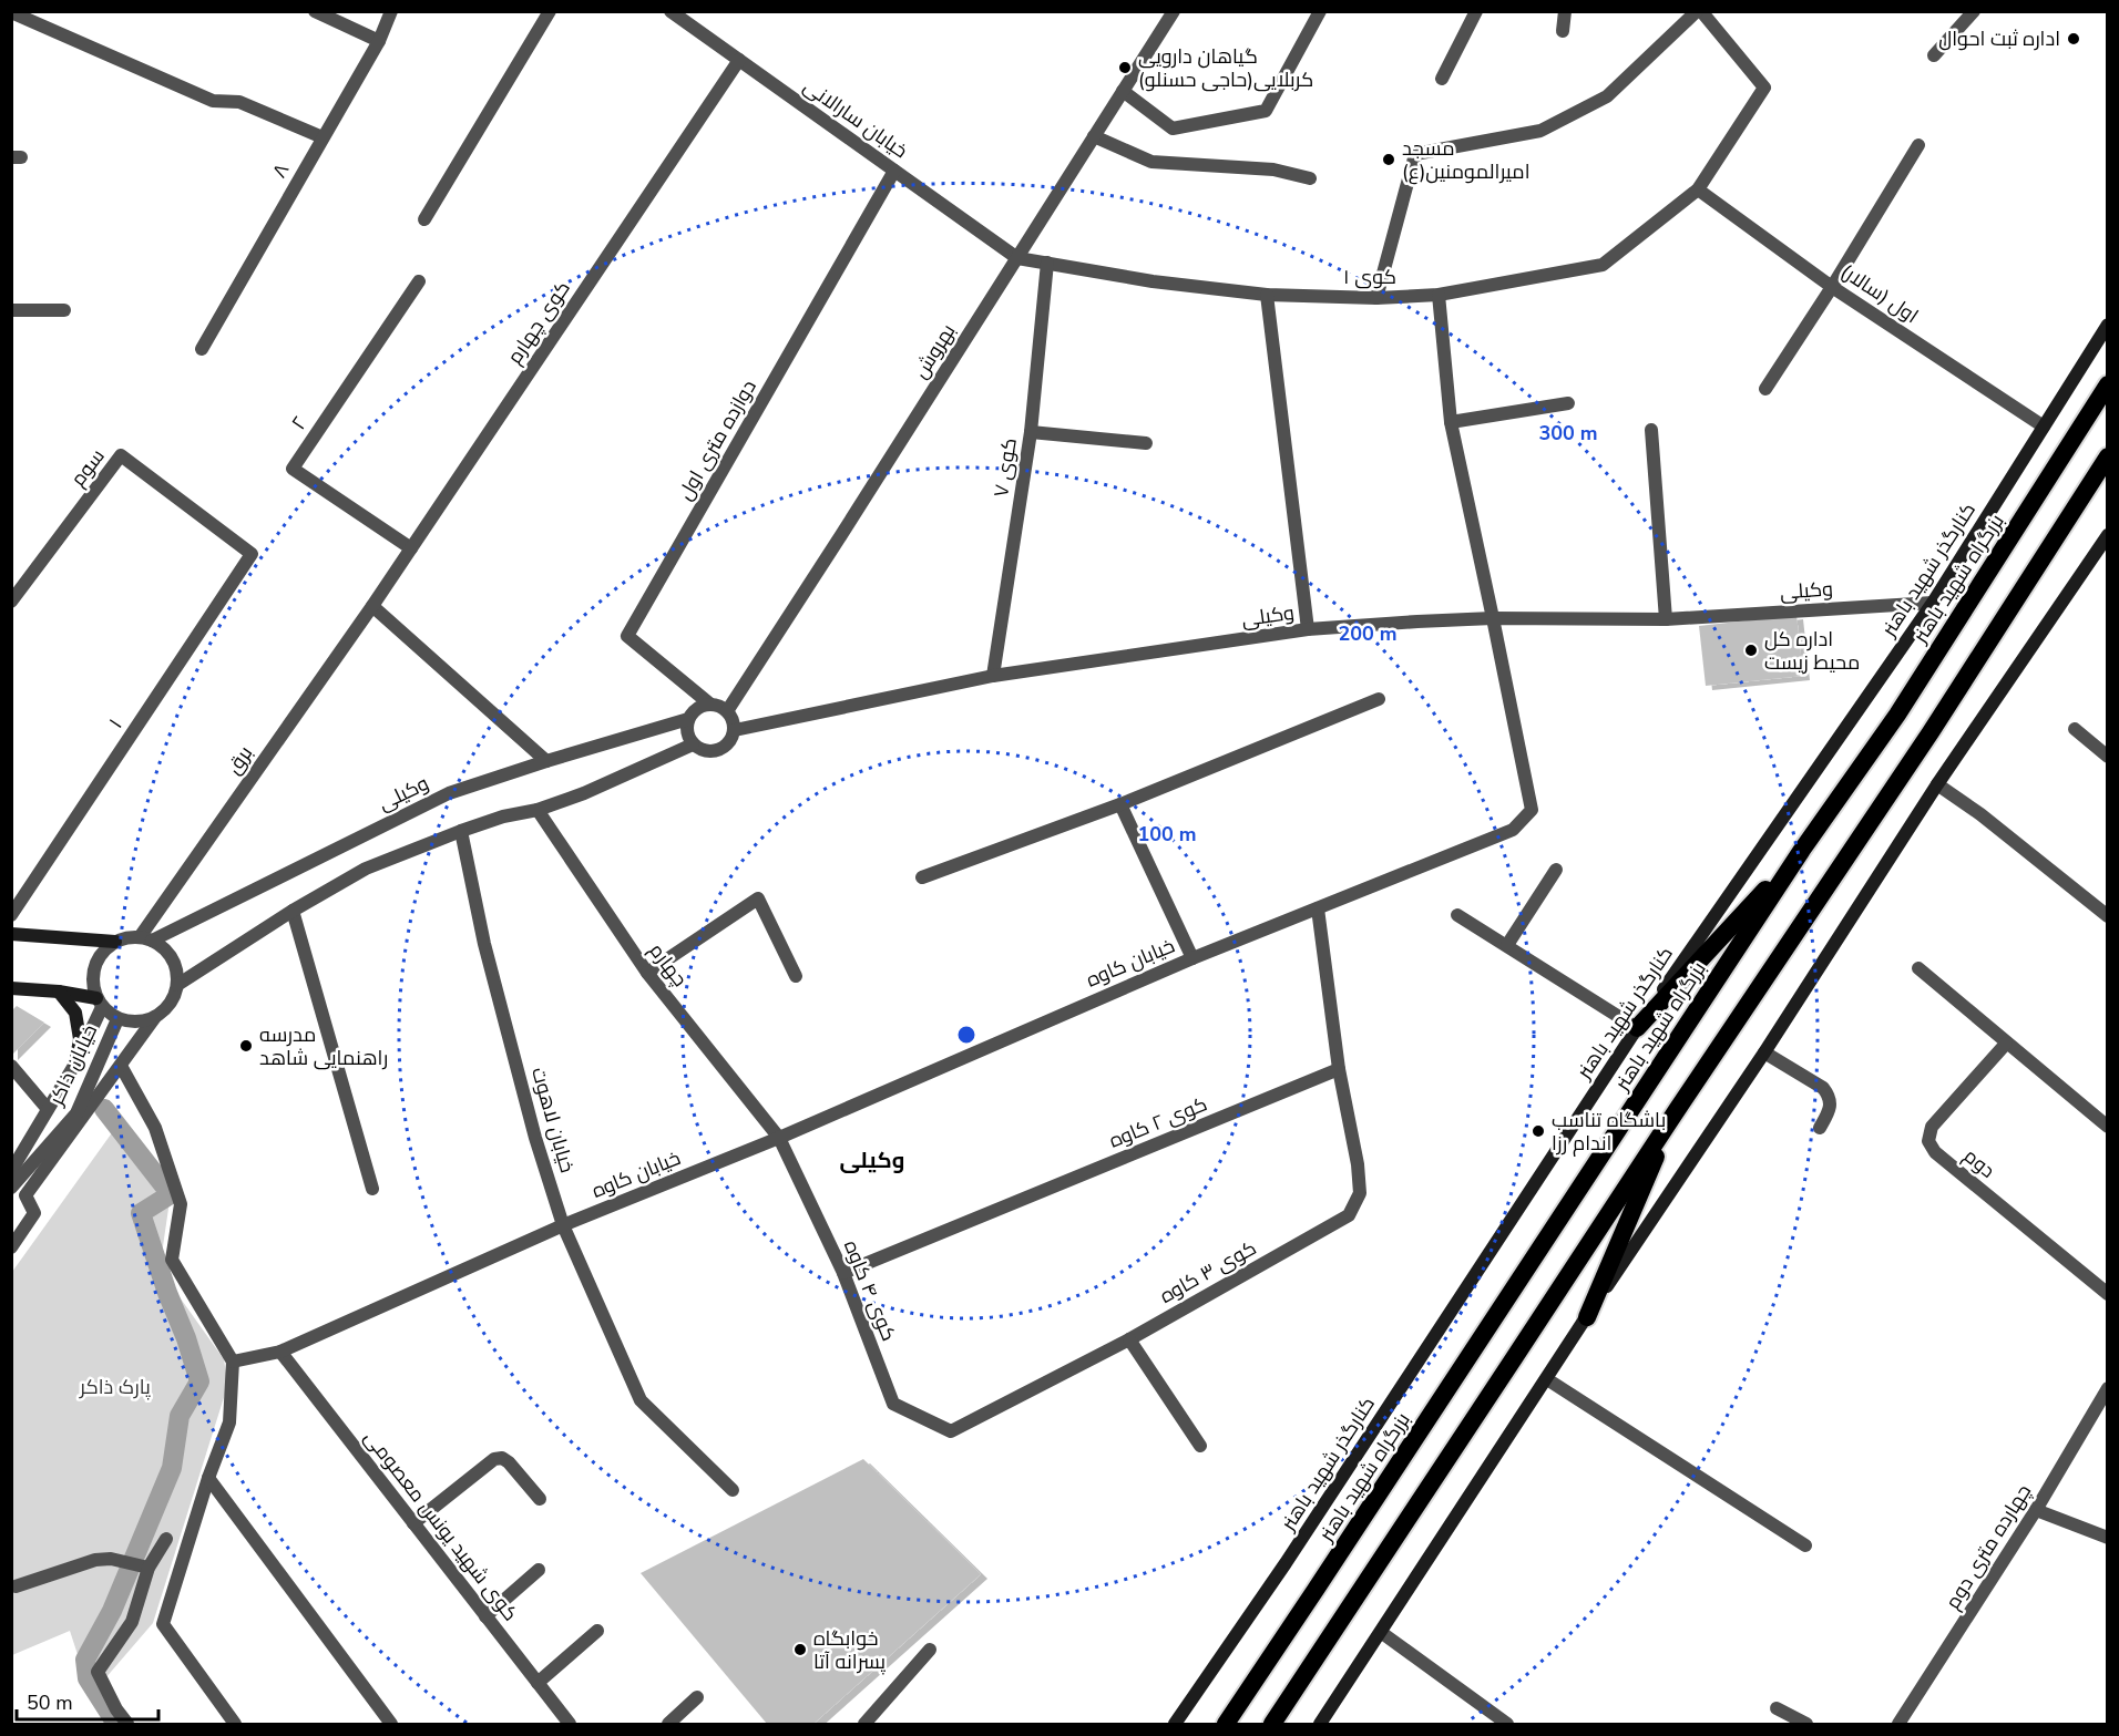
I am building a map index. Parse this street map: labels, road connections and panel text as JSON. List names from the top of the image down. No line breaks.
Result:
{"streets":{"highway":["بزرگراه شهید باهنر"],"main road":["کنارگذر شهید باهنر"],"street":["خیابان سارالانی","۸","کوی ۱","اول (سالار)","کوی چهارم","بهروش","۲","دوازده متری اول","سوم","کوی ۷","وکیلی","۱","برق","خیابان کاوه","چهارم","خیابان ذاکر","خیابان لاهوت","کوی ۲ کاوه","دوم","کوی ۳ کاوه","کوی ۴ کاوه","کوی شهید یونس معصومی","چهارده متری دوم"]},"crossings":[["خیابان سارالانی","کوی ۱"],["خیابان سارالانی","کوی چهارم"],["خیابان سارالانی","بهروش"],["خیابان سارالانی","دوازده متری اول"],["کوی ۱","اول (سالار)"],["کوی ۱","بهروش"],["کوی ۱","کوی ۷"],["اول (سالار)","کنارگذر شهید باهنر"],["کوی چهارم","۲"],["کوی چهارم","برق"],["بهروش","دوازده متری اول"],["بهروش","وکیلی"],["دوازده متری اول","وکیلی"],["سوم","۱"],["کوی ۷","وکیلی"],["کنارگذر شهید باهنر","وکیلی"],["وکیلی","برق"],["وکیلی","خیابان کاوه"],["وکیلی","خیابان ذاکر"],["برق","خیابان ذاکر"],["خیابان کاوه","چهارم"],["خیابان کاوه","خیابان لاهوت"],["خیابان کاوه","کوی ۴ کاوه"],["خیابان کاوه","کوی شهید یونس معصومی"],["چهارم","کوی ۴ کاوه"],["کوی ۲ کاوه","کوی ۳ کاوه"],["کوی ۲ کاوه","کوی ۴ کاوه"],["کوی ۳ کاوه","کوی ۴ کاوه"]],"districts":["وکیلی"],"parks":["پارک ذاکر"],"places":["اداره ثبت احوال","گیاهان دارویی کربلایی(حاجی حسنلو)","مسجد امیرالمومنین(ع)","اداره کل محیط زیست","مدرسه راهنمایی شاهد","باشگاه تناسب اندام رزا","خوابگاه پسرانه آتا"],"scale_bar":"50 m","rings":["300 m","200 m","100 m"]}
